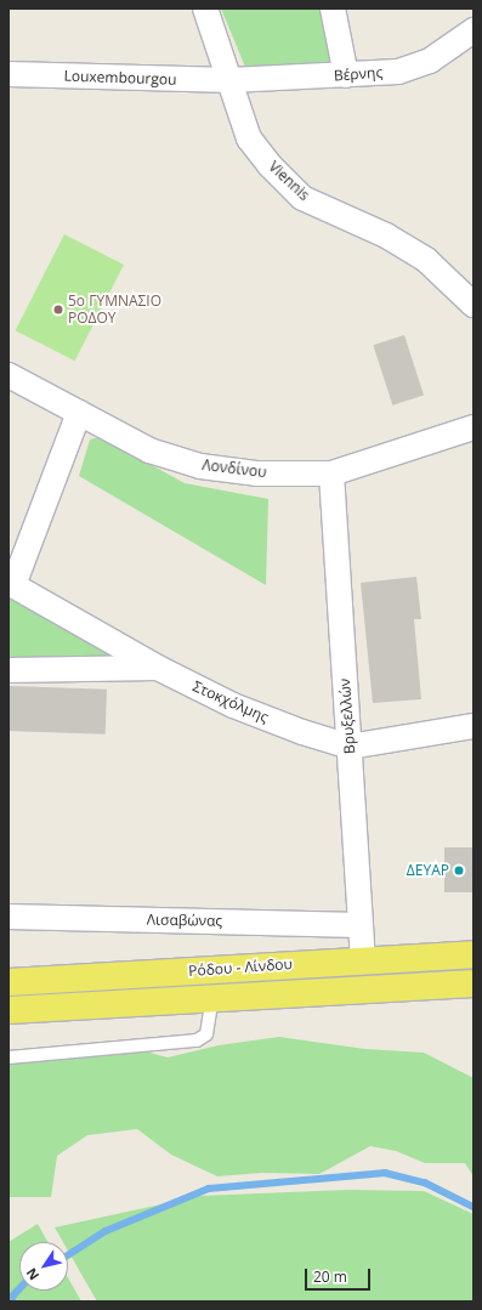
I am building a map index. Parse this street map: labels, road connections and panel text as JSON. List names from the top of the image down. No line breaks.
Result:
{"streets":{"main road":["Ρόδου - Λίνδου"],"street":["Βέρνης","Louxembourgou","Viennis","Λονδίνου","Στοκχόλμης","Βρυξελλών","Λισαβώνας"]},"crossings":[["Βέρνης","Louxembourgou"],["Βέρνης","Viennis"],["Louxembourgou","Viennis"],["Λονδίνου","Βρυξελλών"],["Στοκχόλμης","Βρυξελλών"],["Βρυξελλών","Λισαβώνας"],["Βρυξελλών","Ρόδου - Λίνδου"]],"places":["5ο ΓΥΜΝΑΣΙΟ ΡΟΔΟΥ","ΔΕΥΑΡ"],"scale_bar":"20 m","north":"bottom left"}
